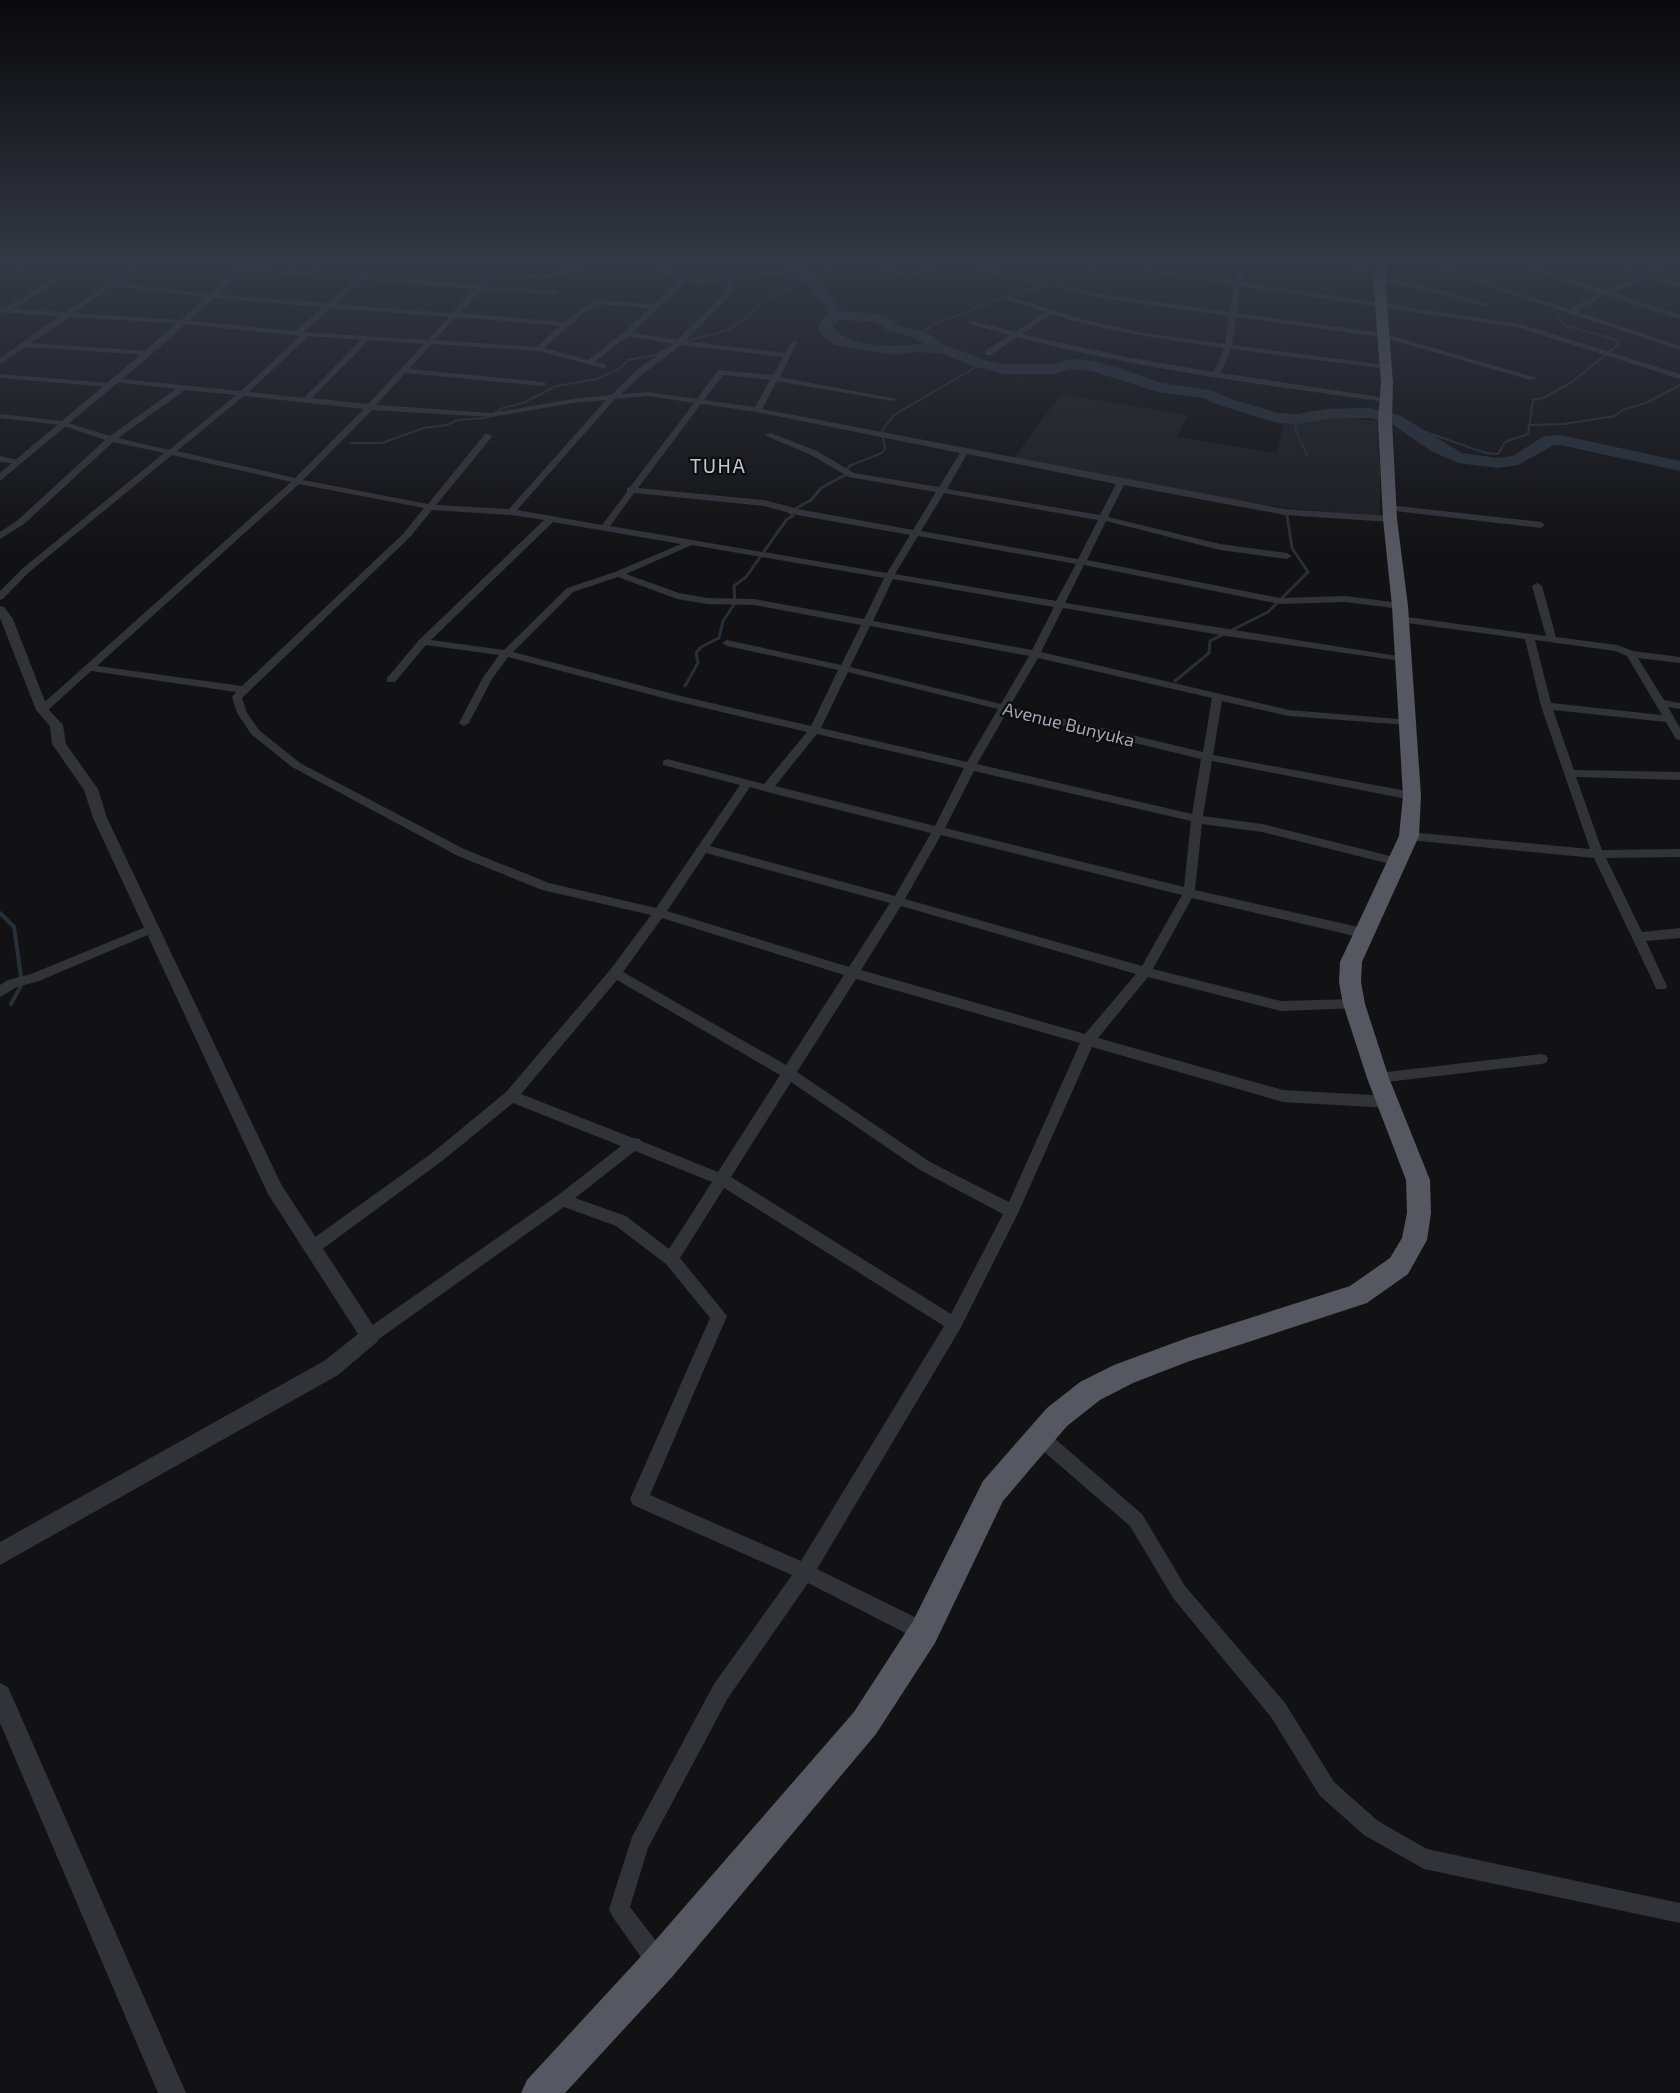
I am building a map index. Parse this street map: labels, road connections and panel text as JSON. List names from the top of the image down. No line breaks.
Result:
{"streets":{"street":["Avenue Bunyuka"]},"districts":["TUHA"]}
